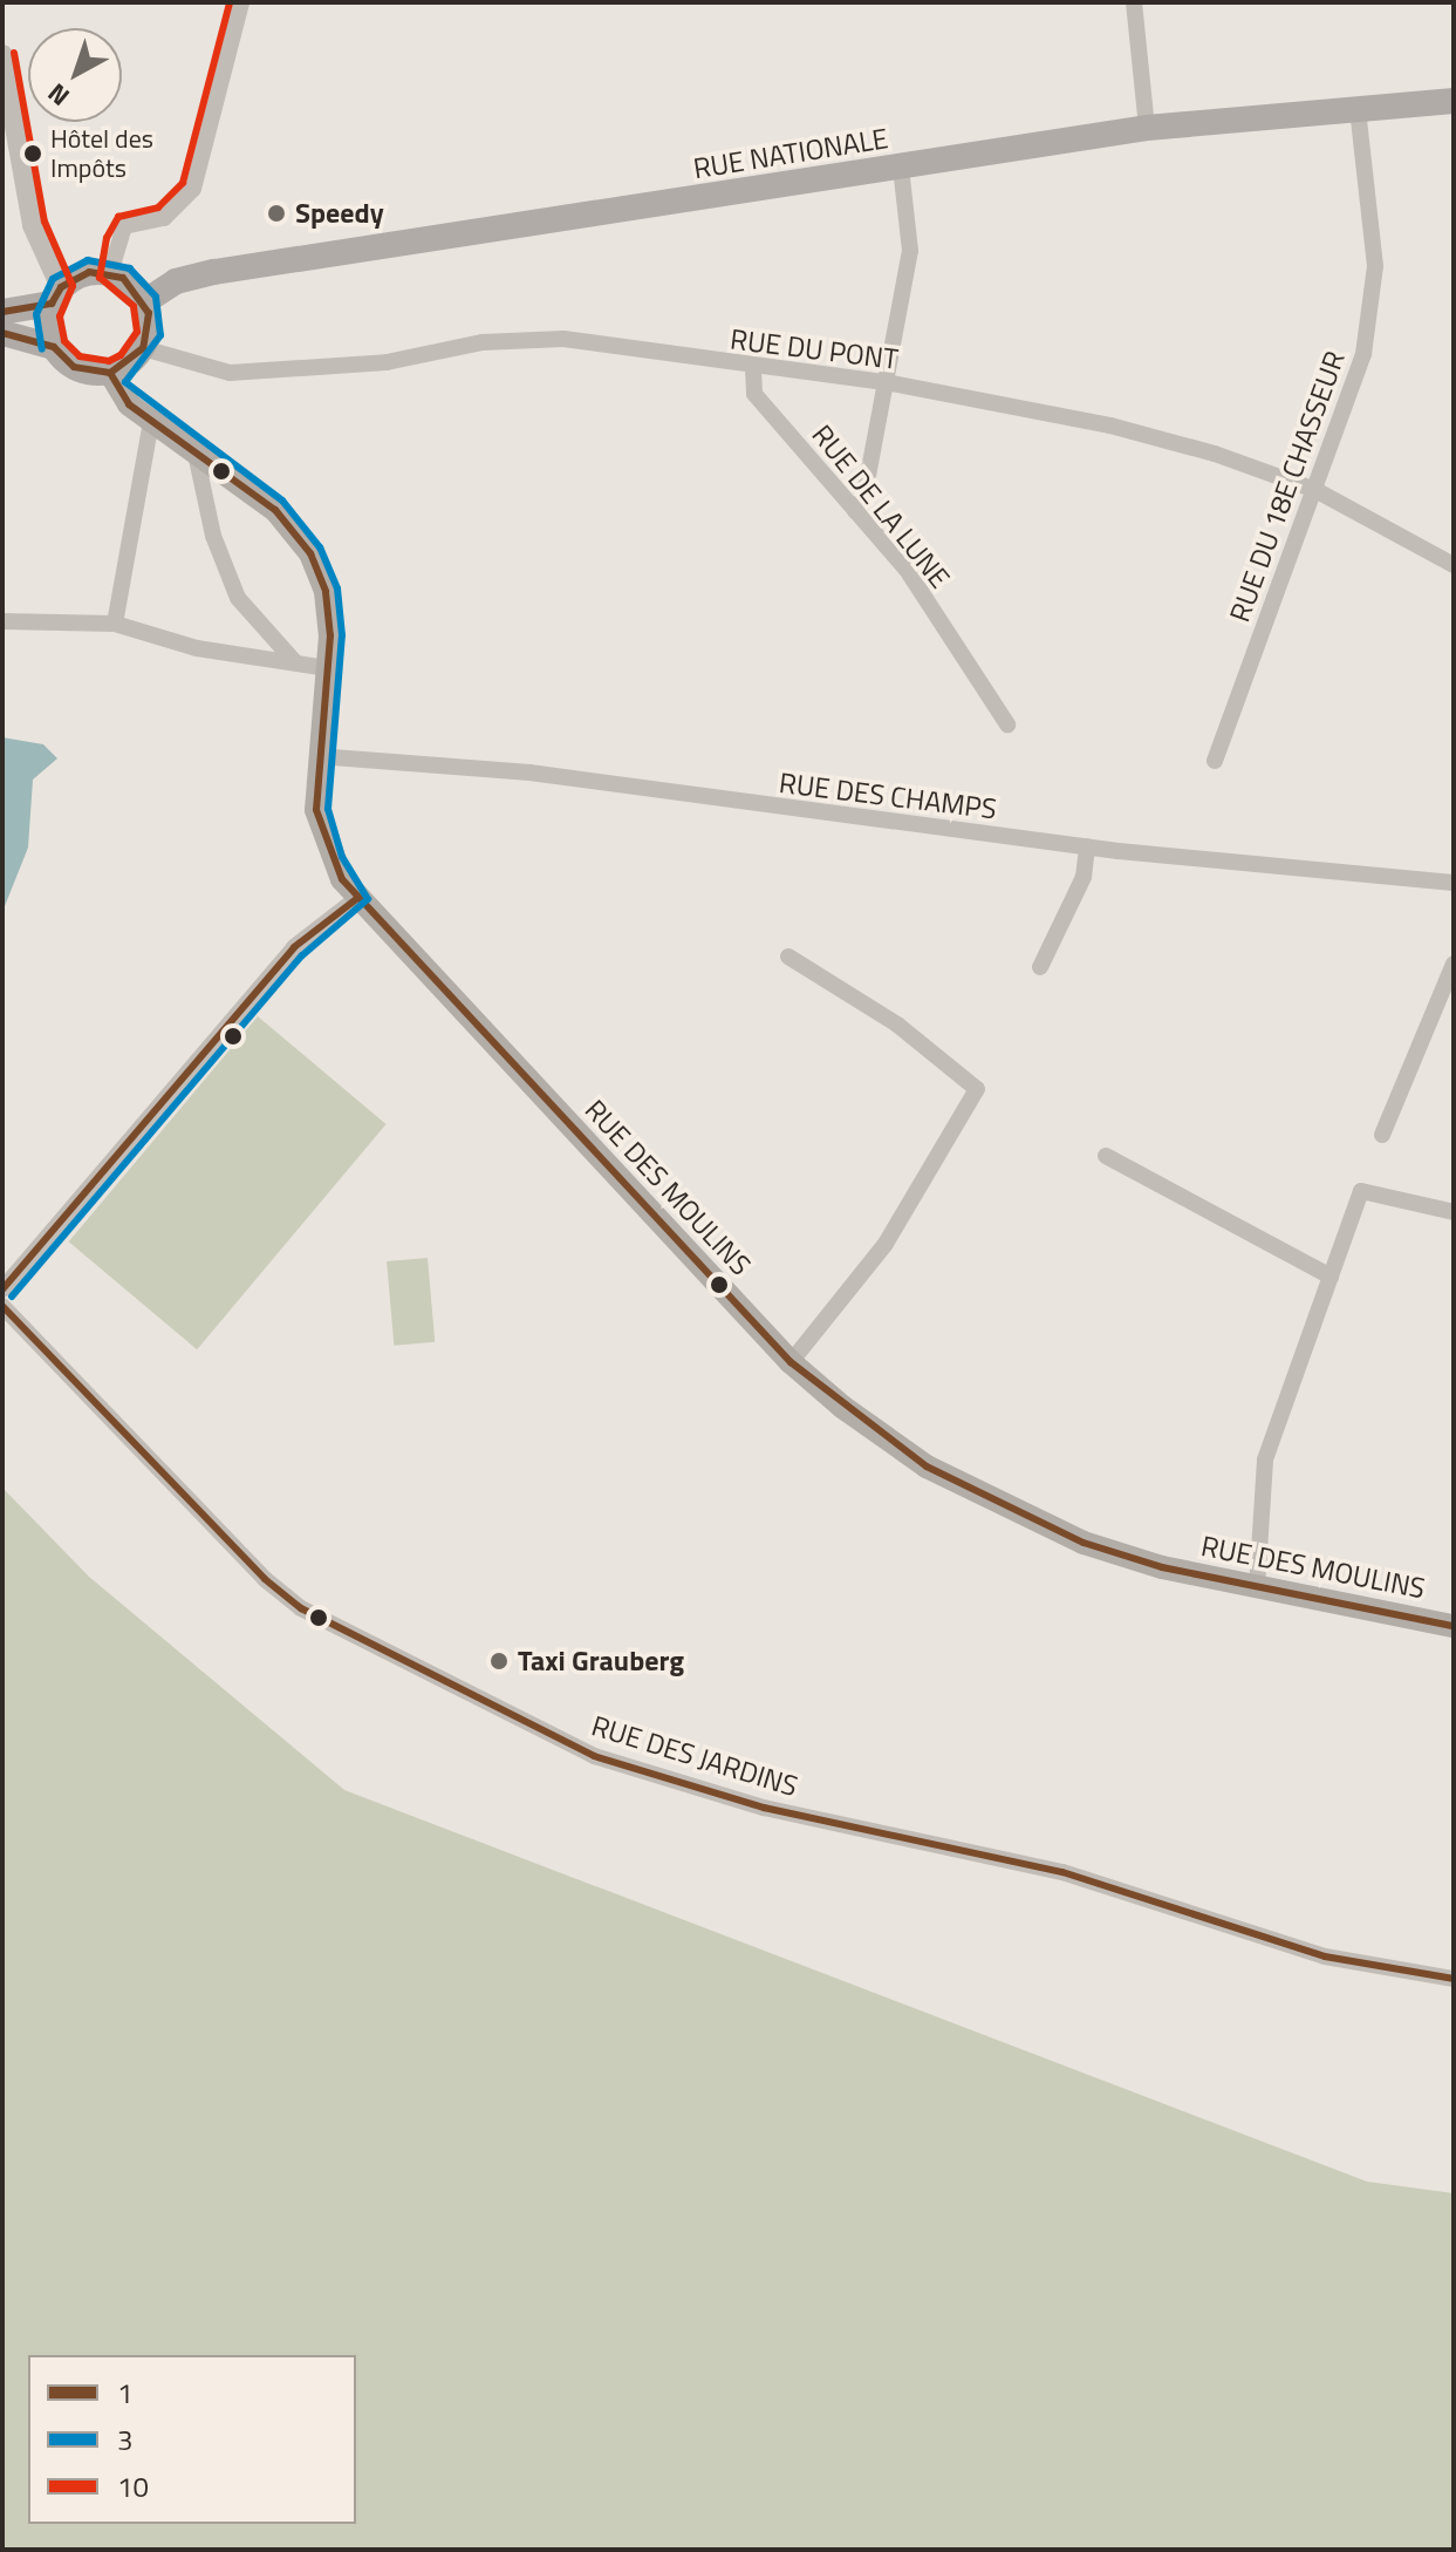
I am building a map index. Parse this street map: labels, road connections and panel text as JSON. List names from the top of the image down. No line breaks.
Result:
{"streets":{"main road":["RUE NATIONALE","RUE DES MOULINS"],"street":["RUE DU PONT","RUE DU 18E CHASSEUR","RUE DE LA LUNE","RUE DES CHAMPS","RUE DES JARDINS"]},"crossings":[["RUE NATIONALE","RUE DU PONT"],["RUE NATIONALE","RUE DU 18E CHASSEUR"],["RUE NATIONALE","RUE DES MOULINS"],["RUE DU PONT","RUE DU 18E CHASSEUR"],["RUE DU PONT","RUE DE LA LUNE"],["RUE DU PONT","RUE DES MOULINS"],["RUE DES CHAMPS","RUE DES MOULINS"]],"places":["Hôtel des Impôts","Speedy","Taxi Grauberg"],"lines":["transit line 10","transit line 3","transit line 1"],"legend":["1","3","10"],"north":"bottom left"}
